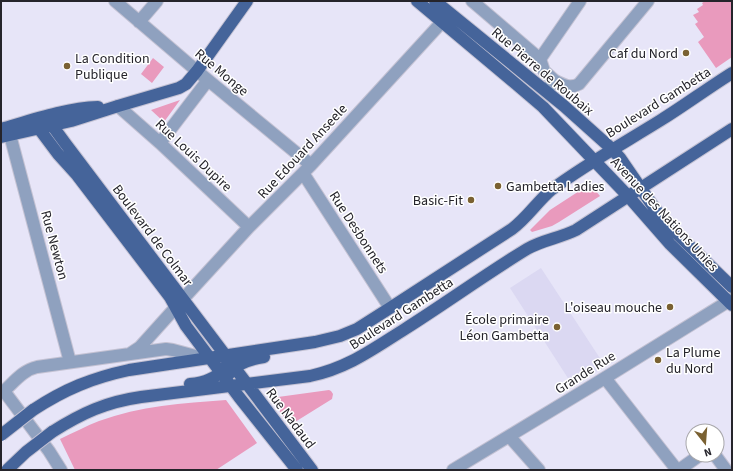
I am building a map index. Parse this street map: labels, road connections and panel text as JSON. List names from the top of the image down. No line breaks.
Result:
{"streets":{"main road":["Rue Pierre de Roubaix","Boulevard Gambetta","Avenue des Nations Unies","Boulevard de Colmar","Rue Nadaud"],"street":["Rue Monge","Rue Edouard Anseele","Rue Louis Dupire","Rue Desbonnets","Rue Newton","Grande Rue"]},"crossings":[["Rue Pierre de Roubaix","Boulevard Gambetta"],["Rue Pierre de Roubaix","Rue Edouard Anseele"],["Rue Pierre de Roubaix","Avenue des Nations Unies"],["Rue Monge","Rue Edouard Anseele"],["Rue Monge","Rue Desbonnets"],["Boulevard Gambetta","Avenue des Nations Unies"],["Boulevard Gambetta","Rue Desbonnets"],["Boulevard Gambetta","Boulevard de Colmar"],["Boulevard Gambetta","Rue Newton"],["Boulevard Gambetta","Rue Nadaud"],["Rue Edouard Anseele","Rue Louis Dupire"],["Rue Edouard Anseele","Rue Desbonnets"],["Rue Edouard Anseele","Boulevard de Colmar"],["Avenue des Nations Unies","Grande Rue"],["Boulevard de Colmar","Rue Nadaud"]],"places":["Caf du Nord","La Condition Publique","Gambetta Ladies","Basic-Fit","L'oiseau mouche","École primaire Léon Gambetta","La Plume du Nord"],"north":"bottom"}
